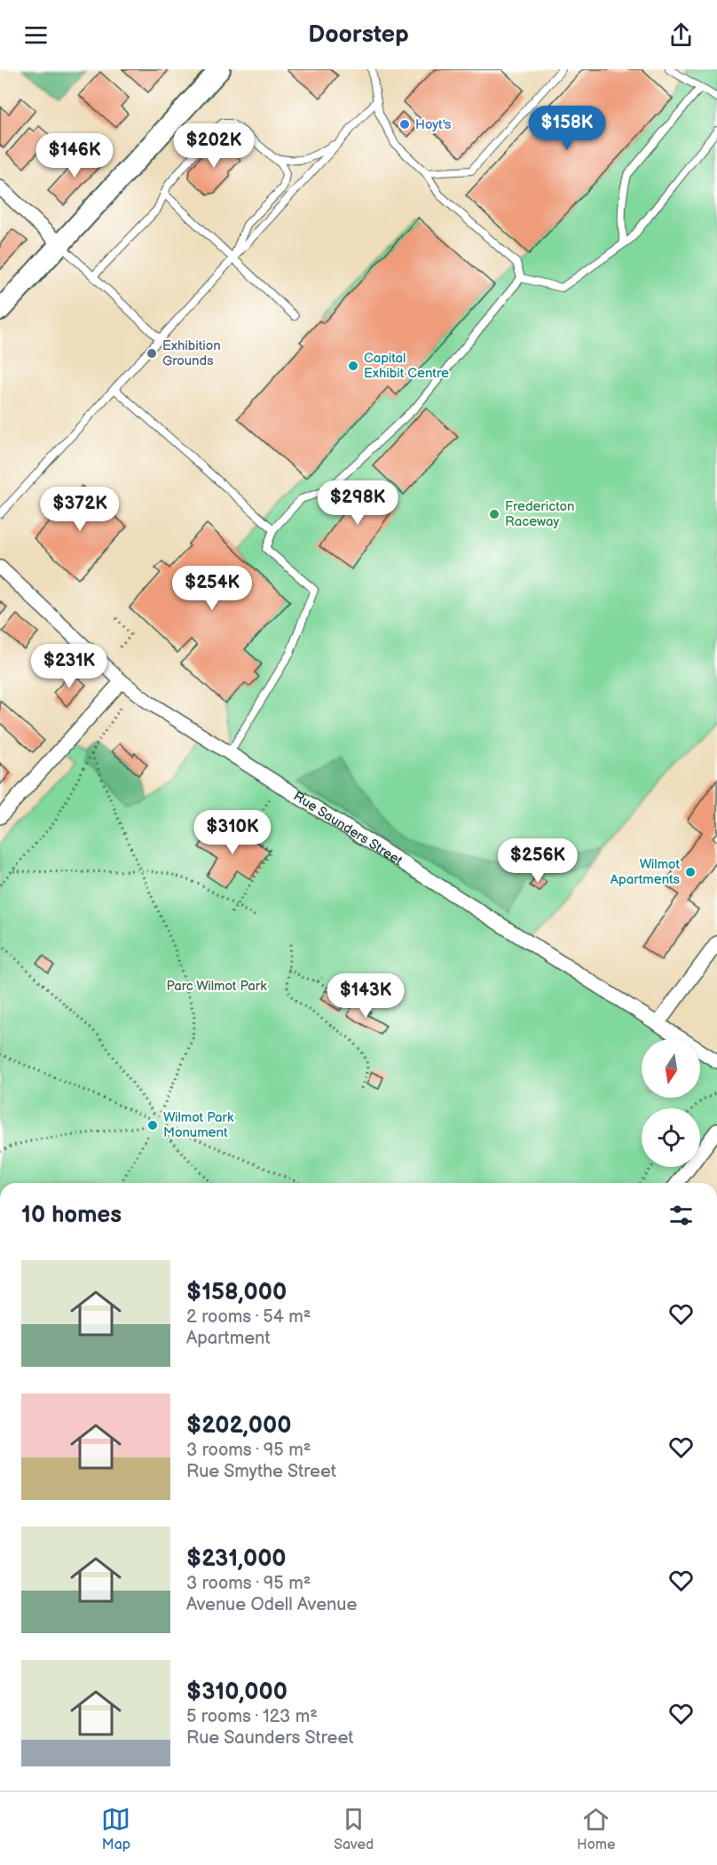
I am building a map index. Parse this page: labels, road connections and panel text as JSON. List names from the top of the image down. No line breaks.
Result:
{"streets":{"street":["Rue Saunders Street"]},"parks":["Parc Wilmot Park"],"places":["Hoyt's","Exhibition Grounds","Capital Exhibit Centre","Fredericton Raceway","Wilmot Apartments","Wilmot Park Monument"],"north":"bottom","page":{"header":"Doorstep","price":["$158K","$202K","$146K","$298K","$372K","$254K","$231K","$310K","$256K","$143K"],"heading":"10 homes","list":[{"name":"$158,000","note":"2 rooms · 54 m² · Apartment"},{"name":"$202,000","note":"3 rooms · 95 m² · Rue Smythe Street"},{"name":"$231,000","note":"3 rooms · 95 m² · Avenue Odell Avenue"},{"name":"$310,000","note":"5 rooms · 123 m² · Rue Saunders Street"}],"tabs":["Map","Saved","Home"]}}
